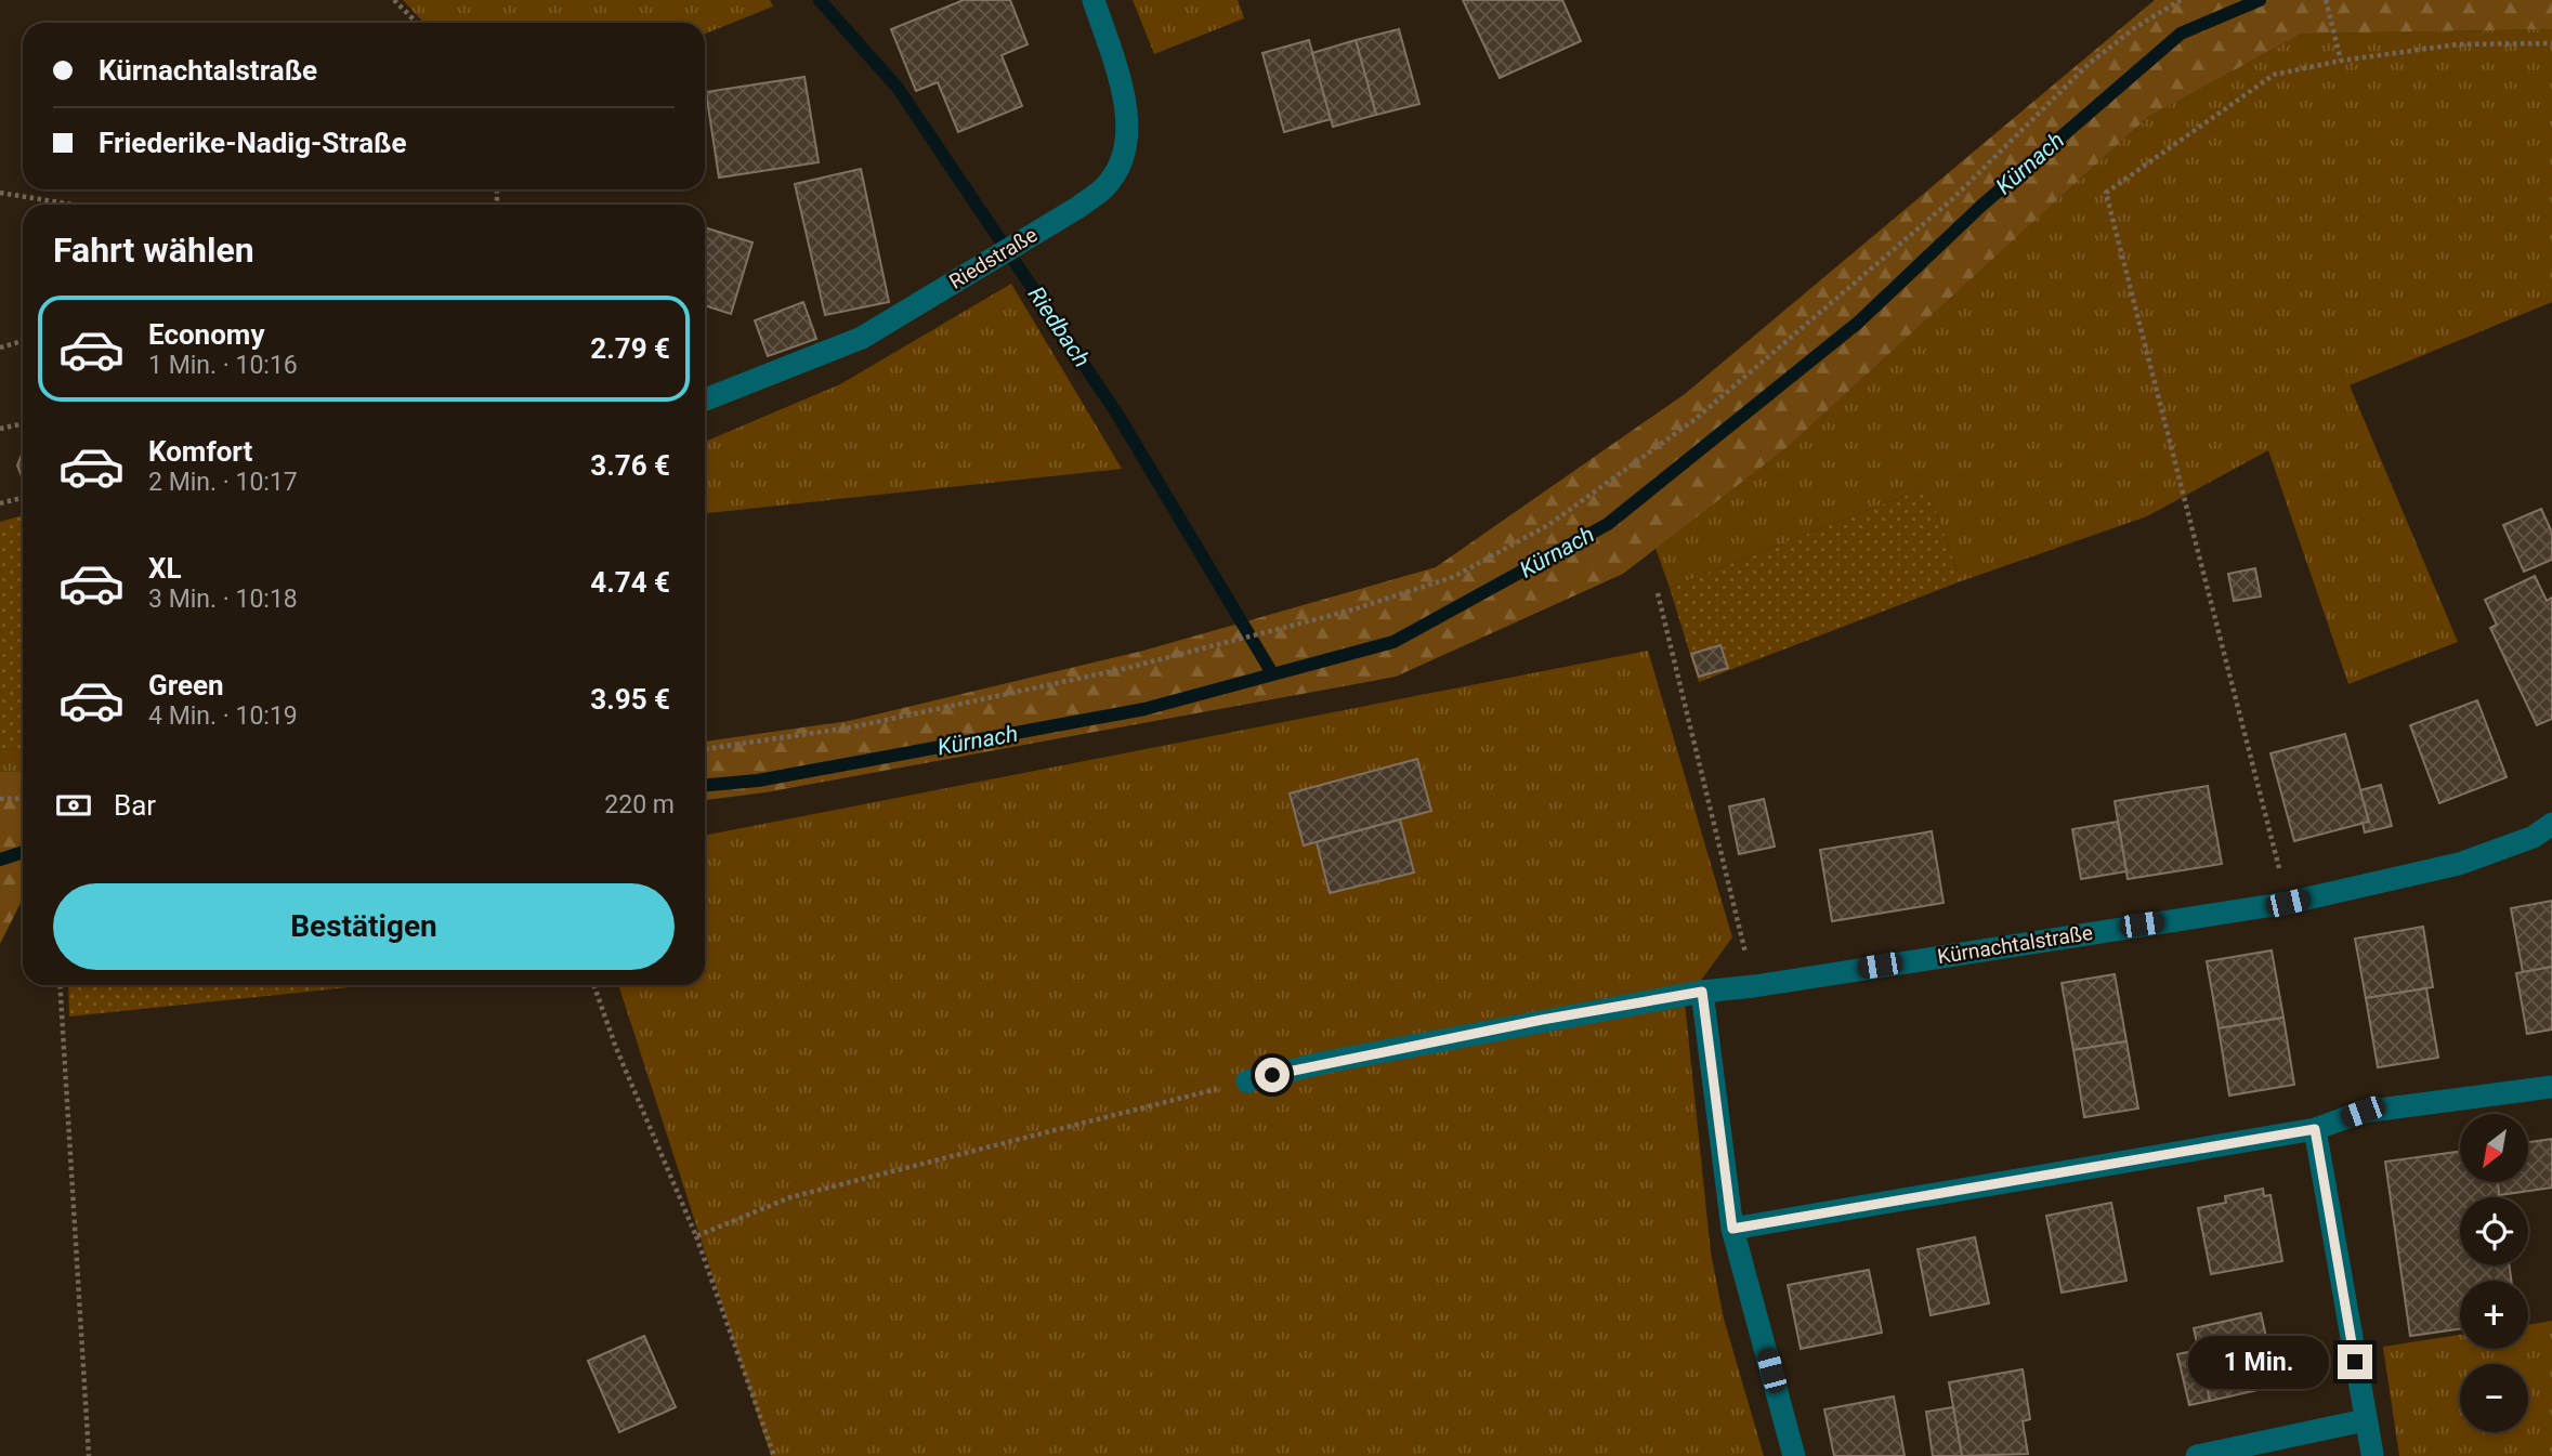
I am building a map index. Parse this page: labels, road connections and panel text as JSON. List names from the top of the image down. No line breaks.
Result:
{"streets":{"street":["Riedstraße","Kürnachtalstraße"]},"water":["Kürnach","Riedbach"],"north":"bottom left","page":{"banner":["Kürnachtalstraße","Friederike-Nadig-Straße"],"heading":"Fahrt wählen","list":[{"name":"Economy","note":"1 Min. · 10:16","value":"2.79 €"},{"name":"Komfort","note":"2 Min. · 10:17","value":"3.76 €"},{"name":"XL","note":"3 Min. · 10:18","value":"4.74 €"},{"name":"Green","note":"4 Min. · 10:19","value":"3.95 €"}],"pay":["Bar","220 m"],"buttons":"Bestätigen","map_buttons":["+","−"],"bubble":"1 Min."}}
